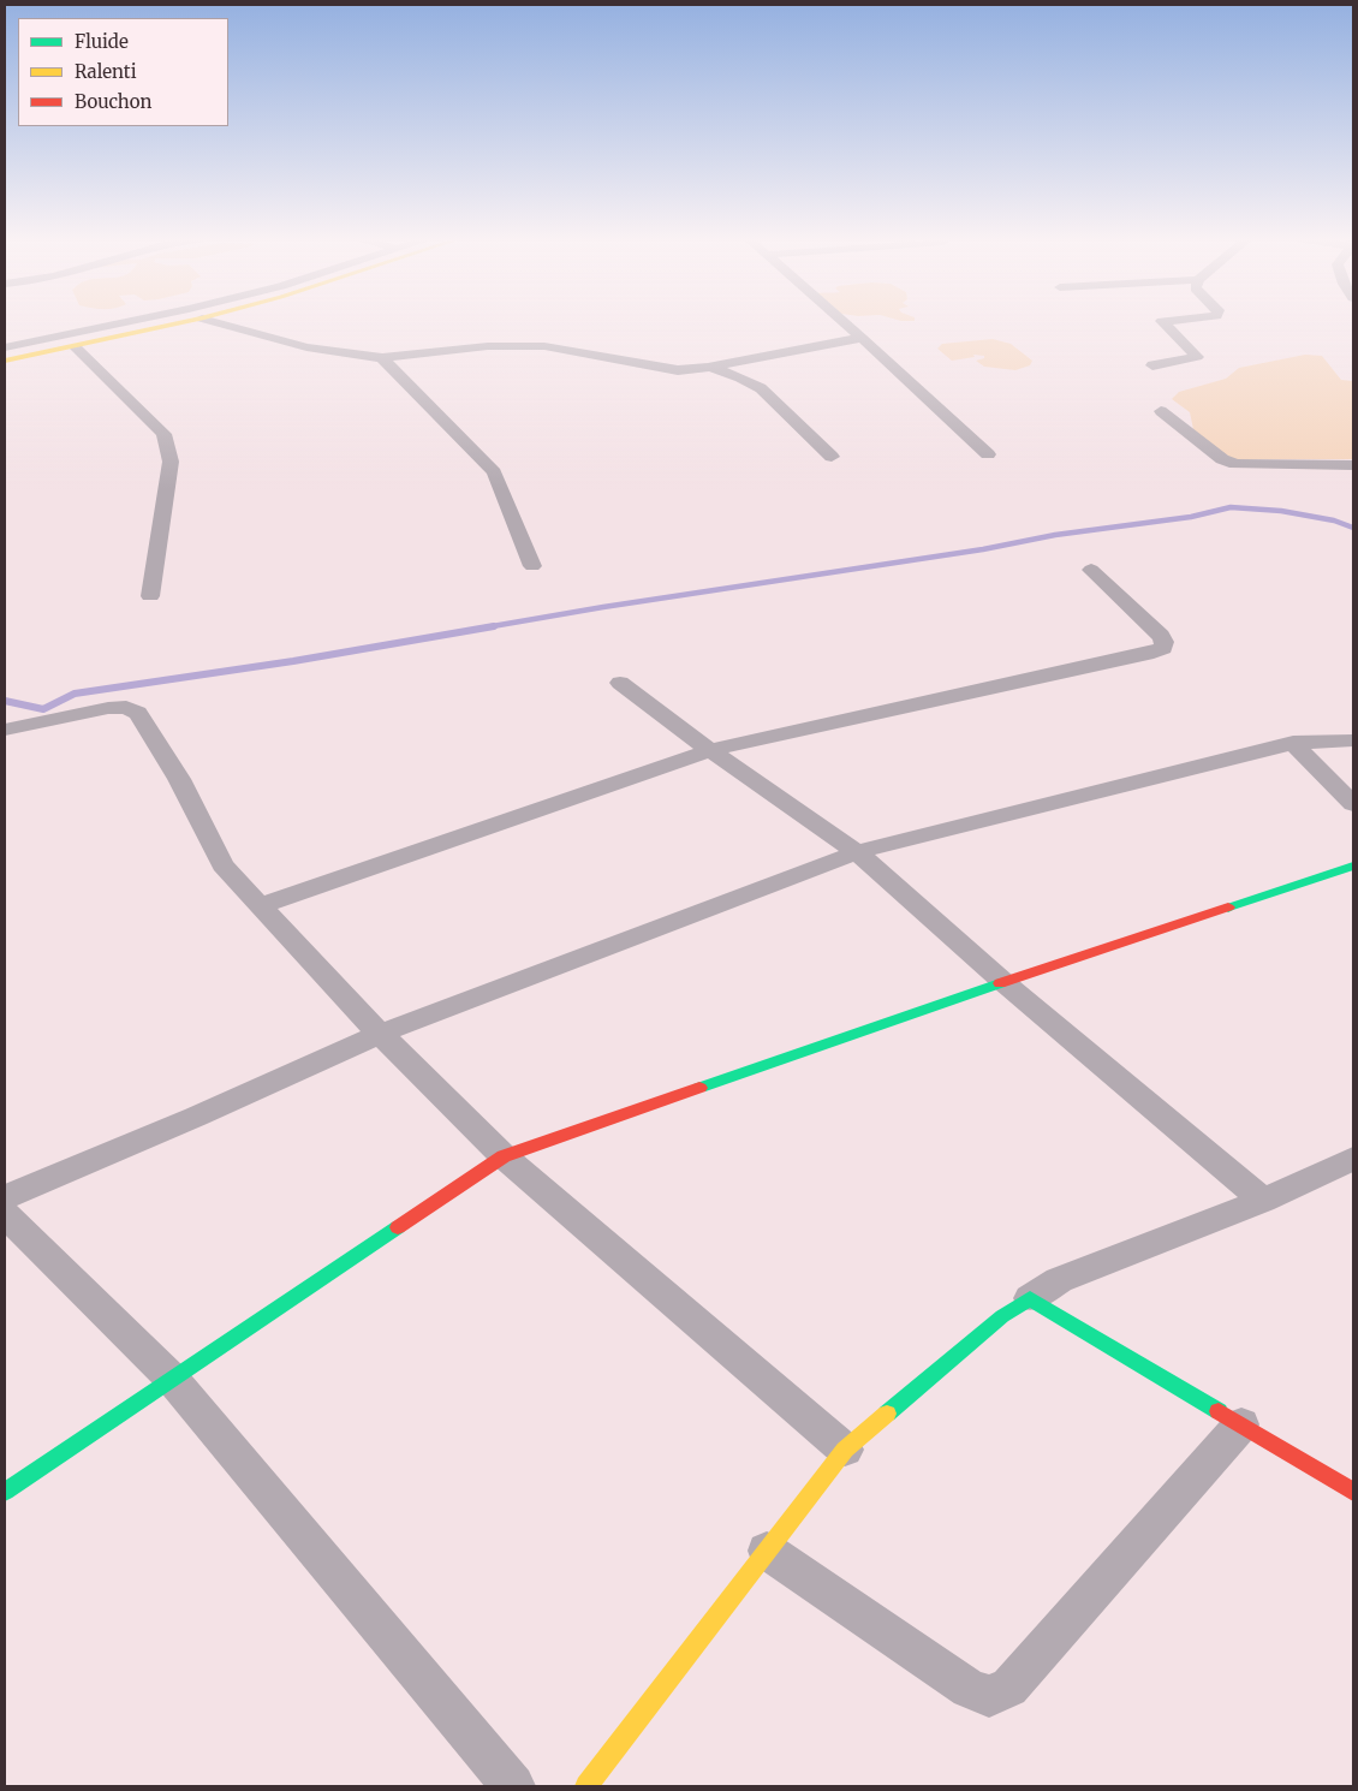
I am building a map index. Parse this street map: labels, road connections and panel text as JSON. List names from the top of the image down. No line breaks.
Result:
{"legend":["Fluide","Ralenti","Bouchon"]}
